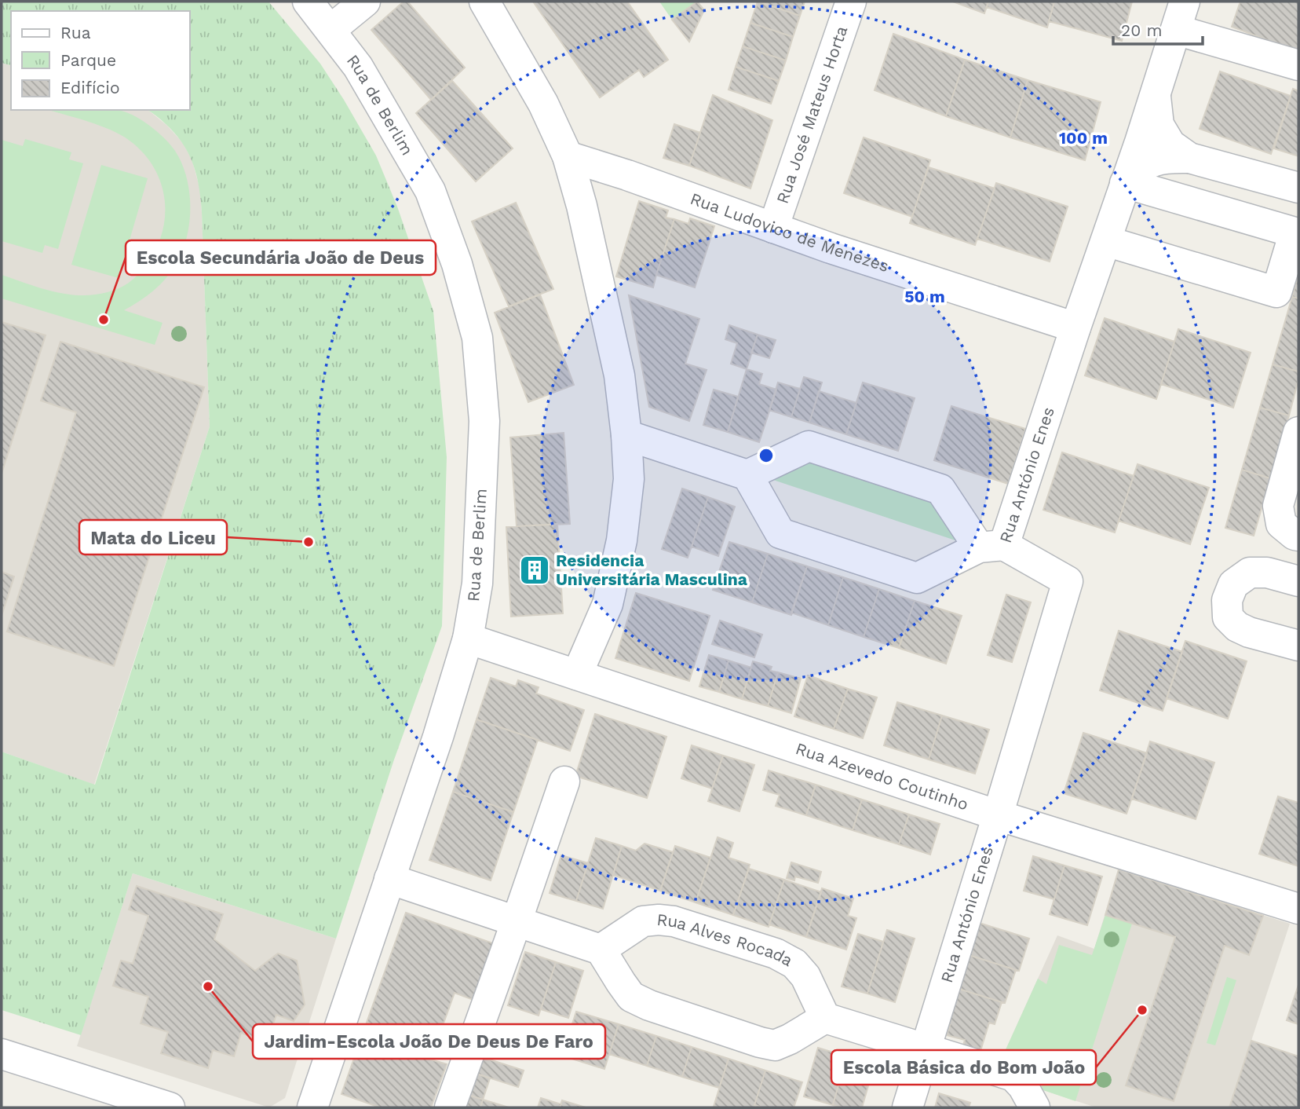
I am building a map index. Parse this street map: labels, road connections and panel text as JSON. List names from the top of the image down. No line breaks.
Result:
{"streets":{"street":["Rua de Berlim","Rua José Mateus Horta","Rua Ludovico de Menezes","Rua António Enes","Rua Azevedo Coutinho","Rua Alves Rocada"]},"crossings":[["Rua de Berlim","Rua Azevedo Coutinho"],["Rua José Mateus Horta","Rua Ludovico de Menezes"],["Rua Ludovico de Menezes","Rua António Enes"],["Rua António Enes","Rua Azevedo Coutinho"]],"places":{"other":["Escola Secundária João de Deus","Mata do Liceu","Jardim-Escola João De Deus De Faro","Escola Básica do Bom João"],"building":["Residencia Universitária Masculina"]},"legend":["Rua","Parque","Edifício"],"scale_bar":"20 m","rings":["100 m","50 m"]}
